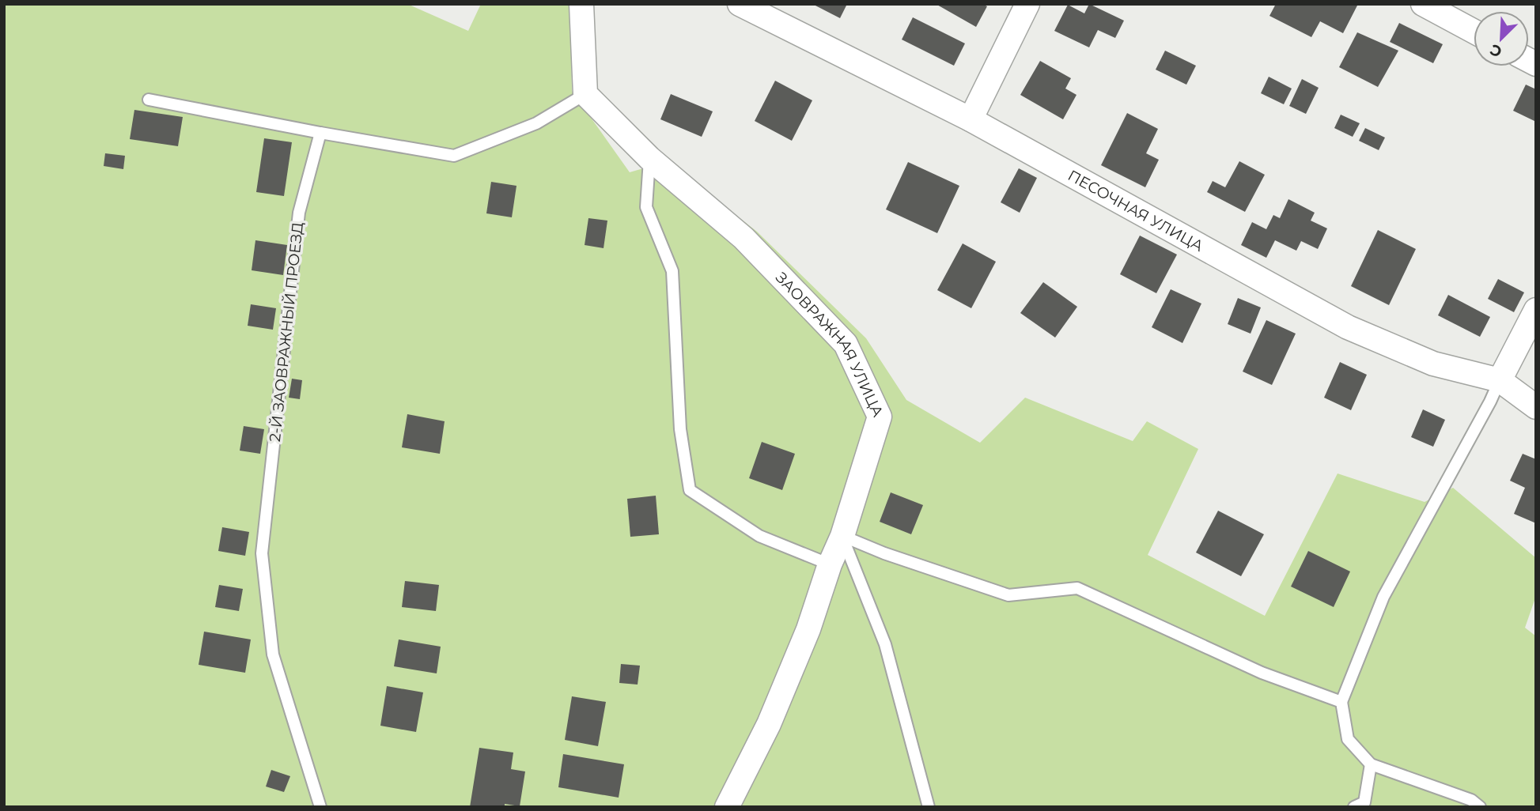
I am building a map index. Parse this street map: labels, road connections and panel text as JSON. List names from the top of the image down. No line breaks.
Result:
{"streets":{"street":["ПЕСОЧНАЯ УЛИЦА","ЗАОВРАЖНАЯ УЛИЦА"],"lane":["2-Й ЗАОВРАЖНЫЙ ПРОЕЗД"]},"north":"bottom left"}
